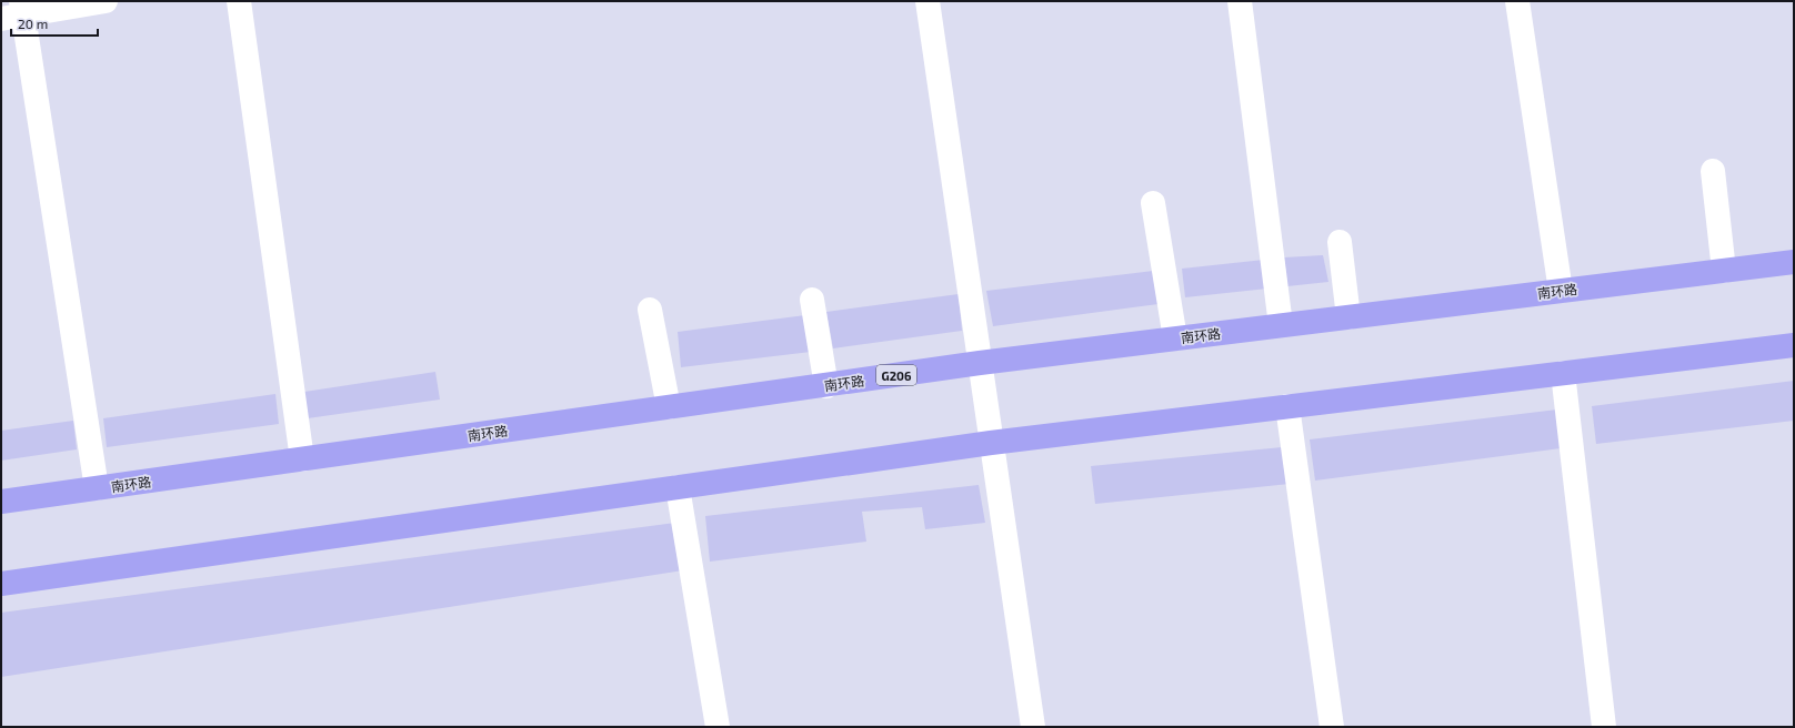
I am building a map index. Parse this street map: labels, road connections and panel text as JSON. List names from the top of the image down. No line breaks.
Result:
{"streets":{"highway":["南环路","G206"]},"scale_bar":"20 m"}
